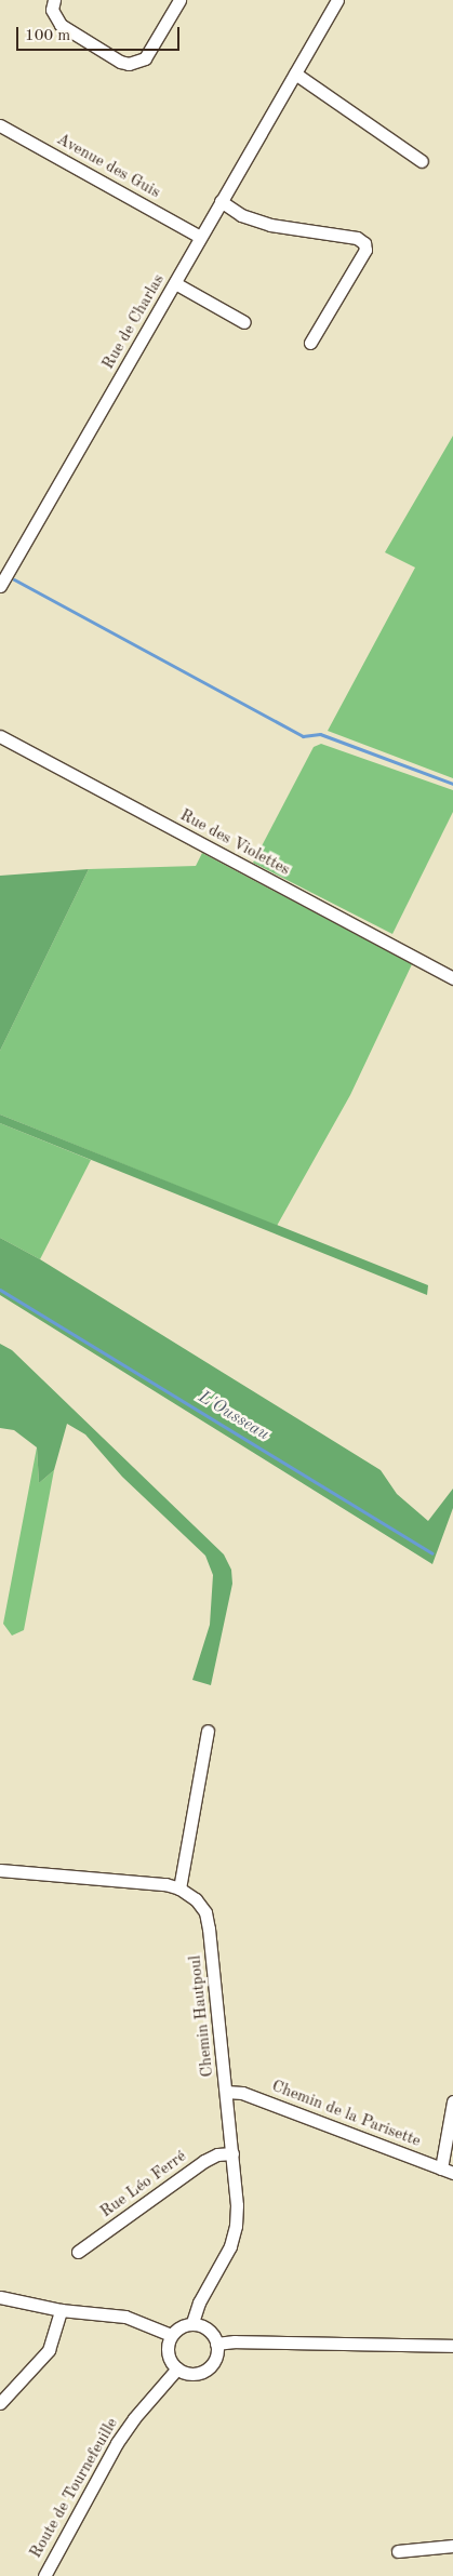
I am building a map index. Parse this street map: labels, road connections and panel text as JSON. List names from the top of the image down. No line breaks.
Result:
{"streets":{"street":["Avenue des Guis","Rue de Charlas","Rue des Violettes","Chemin Hautpoul","Chemin de la Parisette","Rue Léo Ferré","Route de Tournefeuille"]},"crossings":[["Avenue des Guis","Rue de Charlas"],["Chemin Hautpoul","Chemin de la Parisette"],["Chemin Hautpoul","Rue Léo Ferré"],["Chemin Hautpoul","Route de Tournefeuille"]],"water":["L'Ousseau"],"scale_bar":"100 m"}
